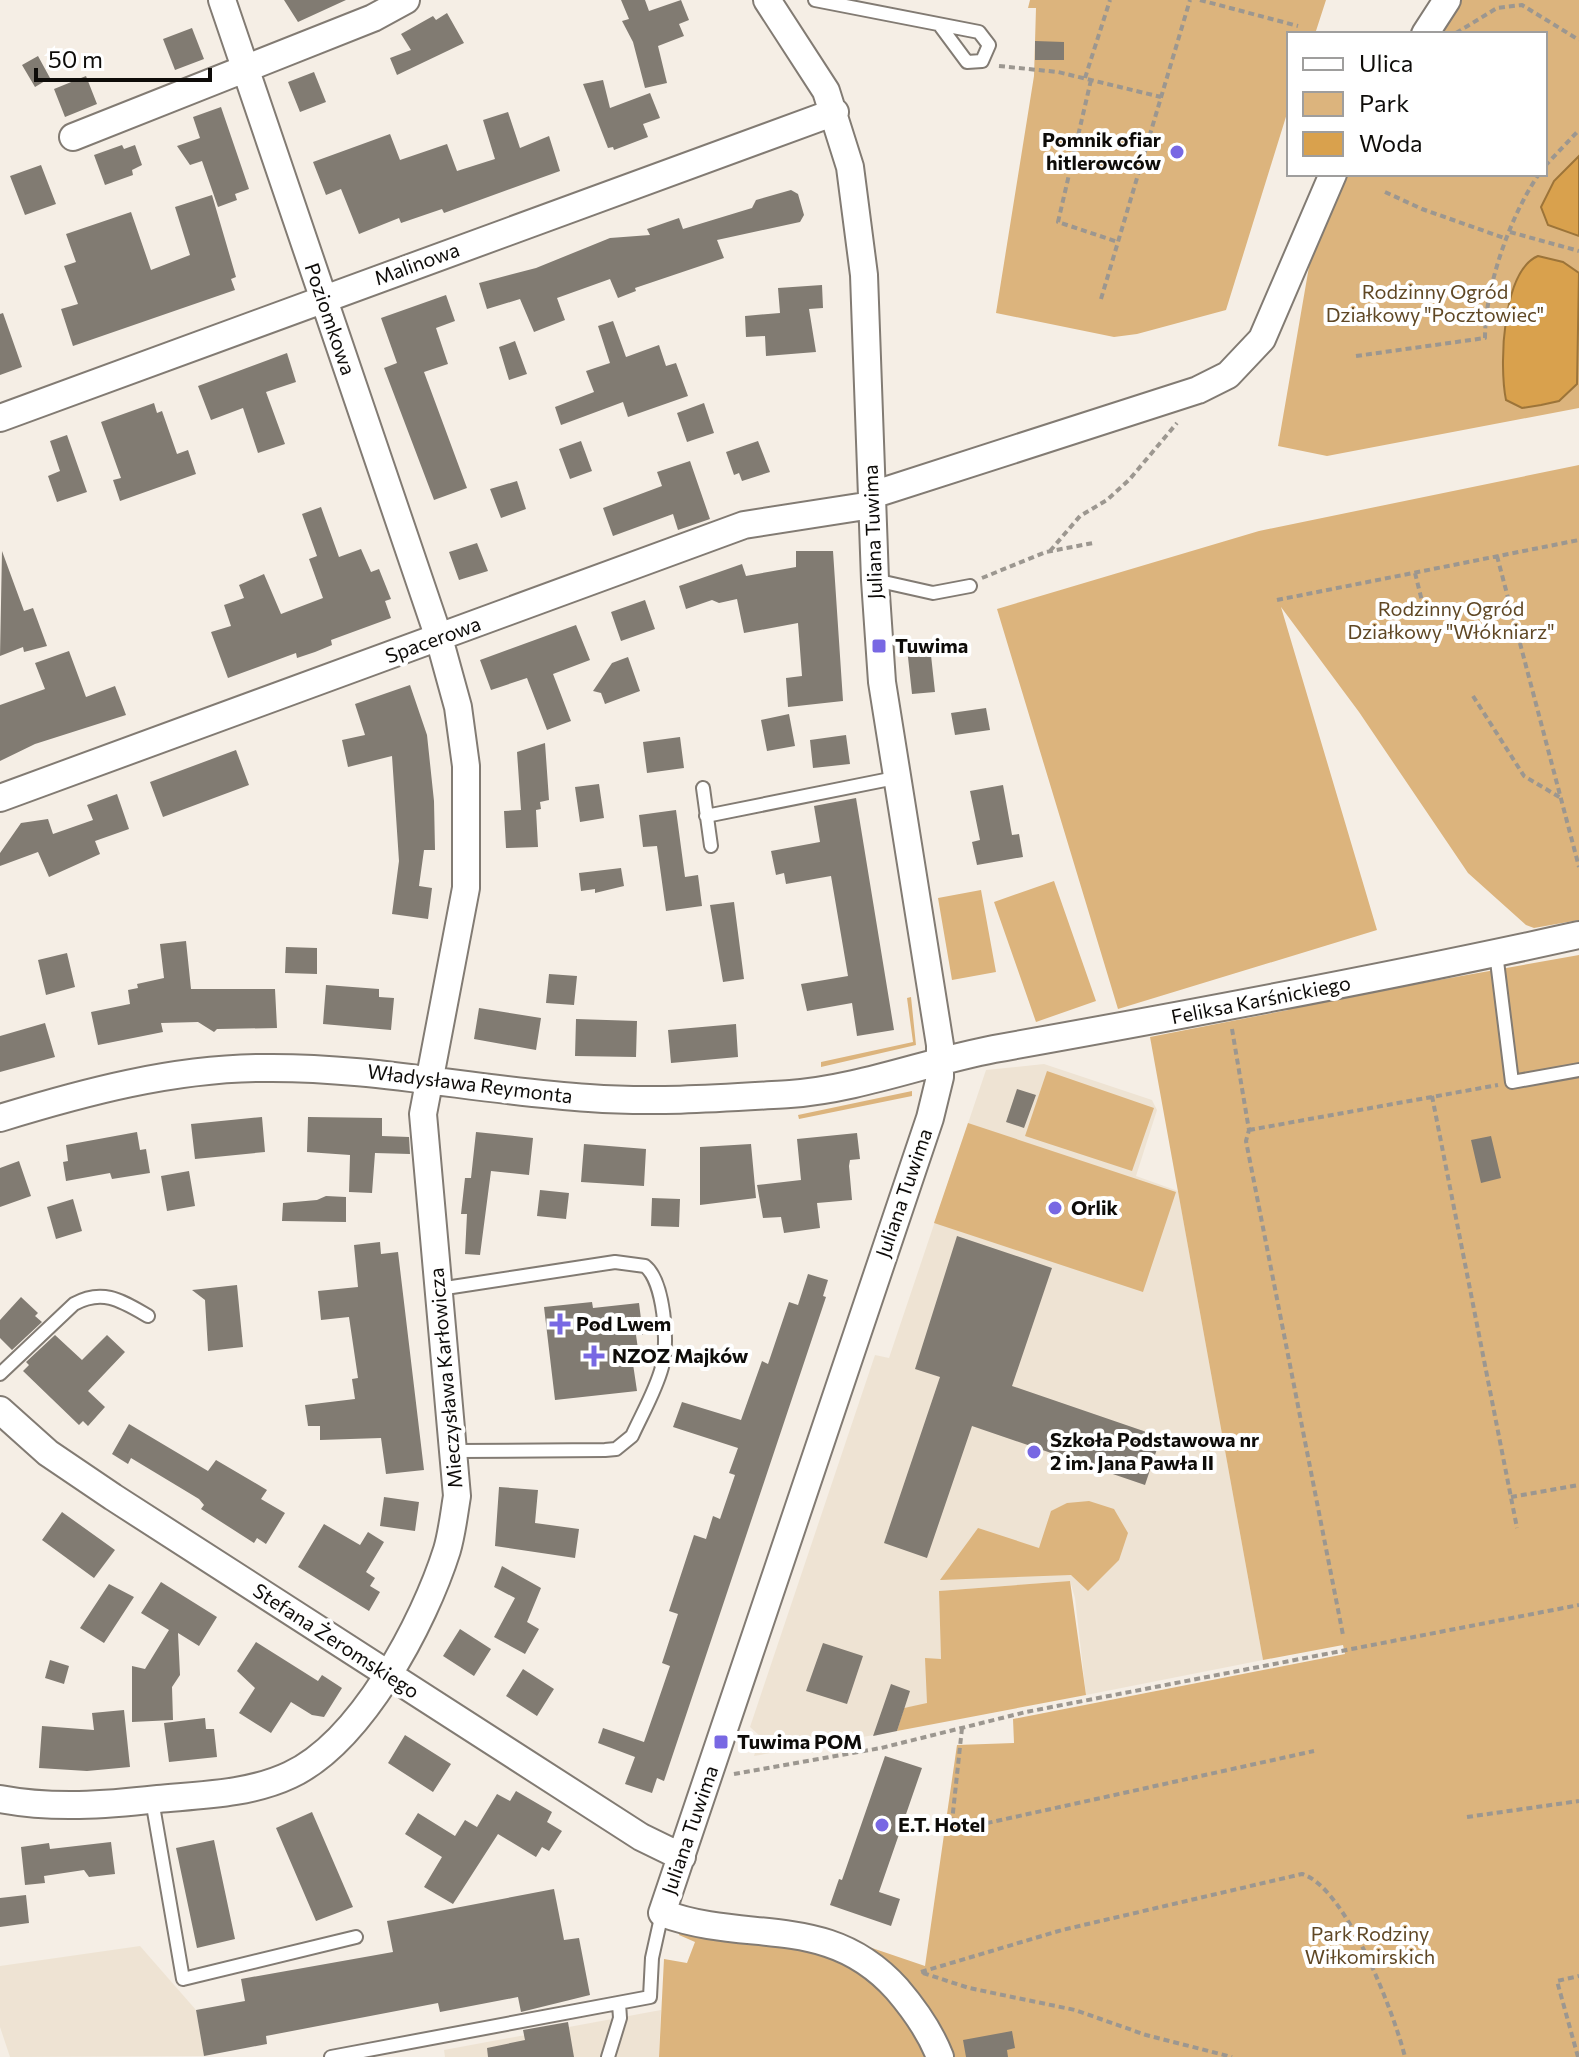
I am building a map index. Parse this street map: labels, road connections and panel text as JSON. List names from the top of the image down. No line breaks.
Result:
{"streets":{"street":["Malinowa","Poziomkowa","Juliana Tuwima","Spacerowa","Feliksa Karśnickiego","Władysława Reymonta","Mieczysława Karłowicza","Stefana Żeromskiego"]},"crossings":[["Malinowa","Poziomkowa"],["Malinowa","Juliana Tuwima"],["Poziomkowa","Spacerowa"],["Poziomkowa","Mieczysława Karłowicza"],["Juliana Tuwima","Spacerowa"],["Juliana Tuwima","Feliksa Karśnickiego"],["Juliana Tuwima","Władysława Reymonta"],["Juliana Tuwima","Stefana Żeromskiego"],["Spacerowa","Mieczysława Karłowicza"],["Feliksa Karśnickiego","Władysława Reymonta"],["Władysława Reymonta","Mieczysława Karłowicza"],["Mieczysława Karłowicza","Stefana Żeromskiego"]],"parks":["Rodzinny Ogród Działkowy \"Pocztowiec\"","Rodzinny Ogród Działkowy \"Włókniarz\"","Park Rodziny Wiłkomirskich"],"places":{"other":["Pomnik ofiar hitlerowców","Orlik","Szkoła Podstawowa nr 2 im. Jana Pawła II","E.T. Hotel"],"transit":["Tuwima","Tuwima POM"],"health":["Pod Lwem","NZOZ Majków"]},"legend":["Ulica","Park","Woda"],"scale_bar":"50 m"}
